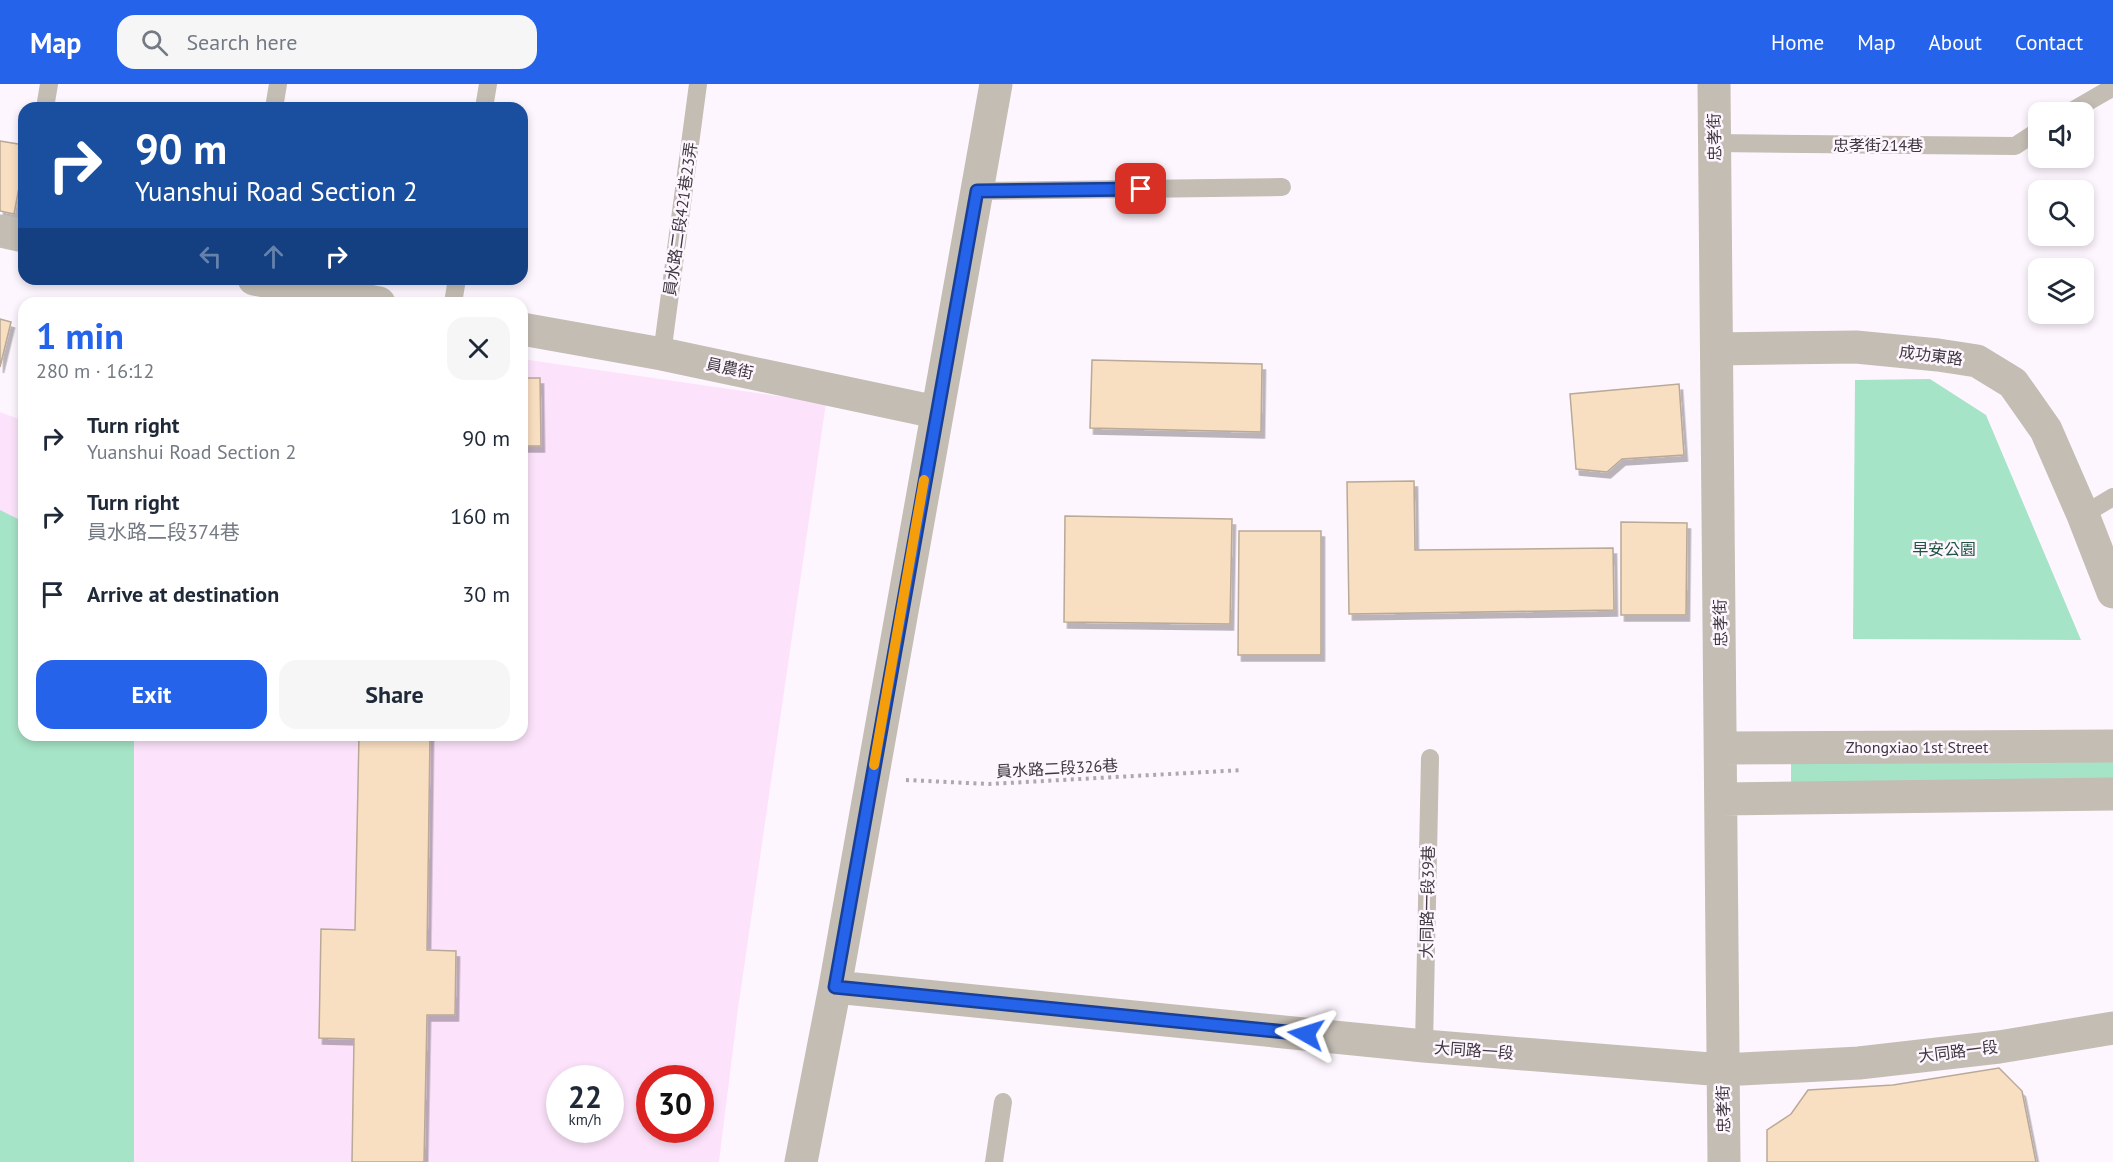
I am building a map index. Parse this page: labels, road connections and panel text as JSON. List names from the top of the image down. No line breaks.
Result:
{"streets":{"street":["忠孝街","成功東路","員農街","Zhongxiao 1st Street","大同路一段"],"lane":["忠孝街214巷","員水路二段421巷23弄","大同路一段39巷"],"path":["員水路二段326巷"]},"crossings":[["忠孝街","忠孝街214巷"],["忠孝街","成功東路"],["忠孝街","Zhongxiao 1st Street"],["忠孝街","大同路一段"],["員水路二段421巷23弄","員農街"],["大同路一段39巷","大同路一段"]],"parks":["早安公園"],"page":{"header":"Map","search":"Search here","nav":["Home","Map","About","Contact"],"turn":["90 m","Yuanshui Road Section 2"],"heading":["1 min","280 m · 16:12"],"list":[{"name":"Turn right","note":"Yuanshui Road Section 2","value":"90 m"},{"name":"Turn right","note":"員水路二段374巷","value":"160 m"},{"name":"Arrive at destination","value":"30 m"}],"buttons":["Exit","Share"],"speed":"22 km/h","limit":"30"}}
